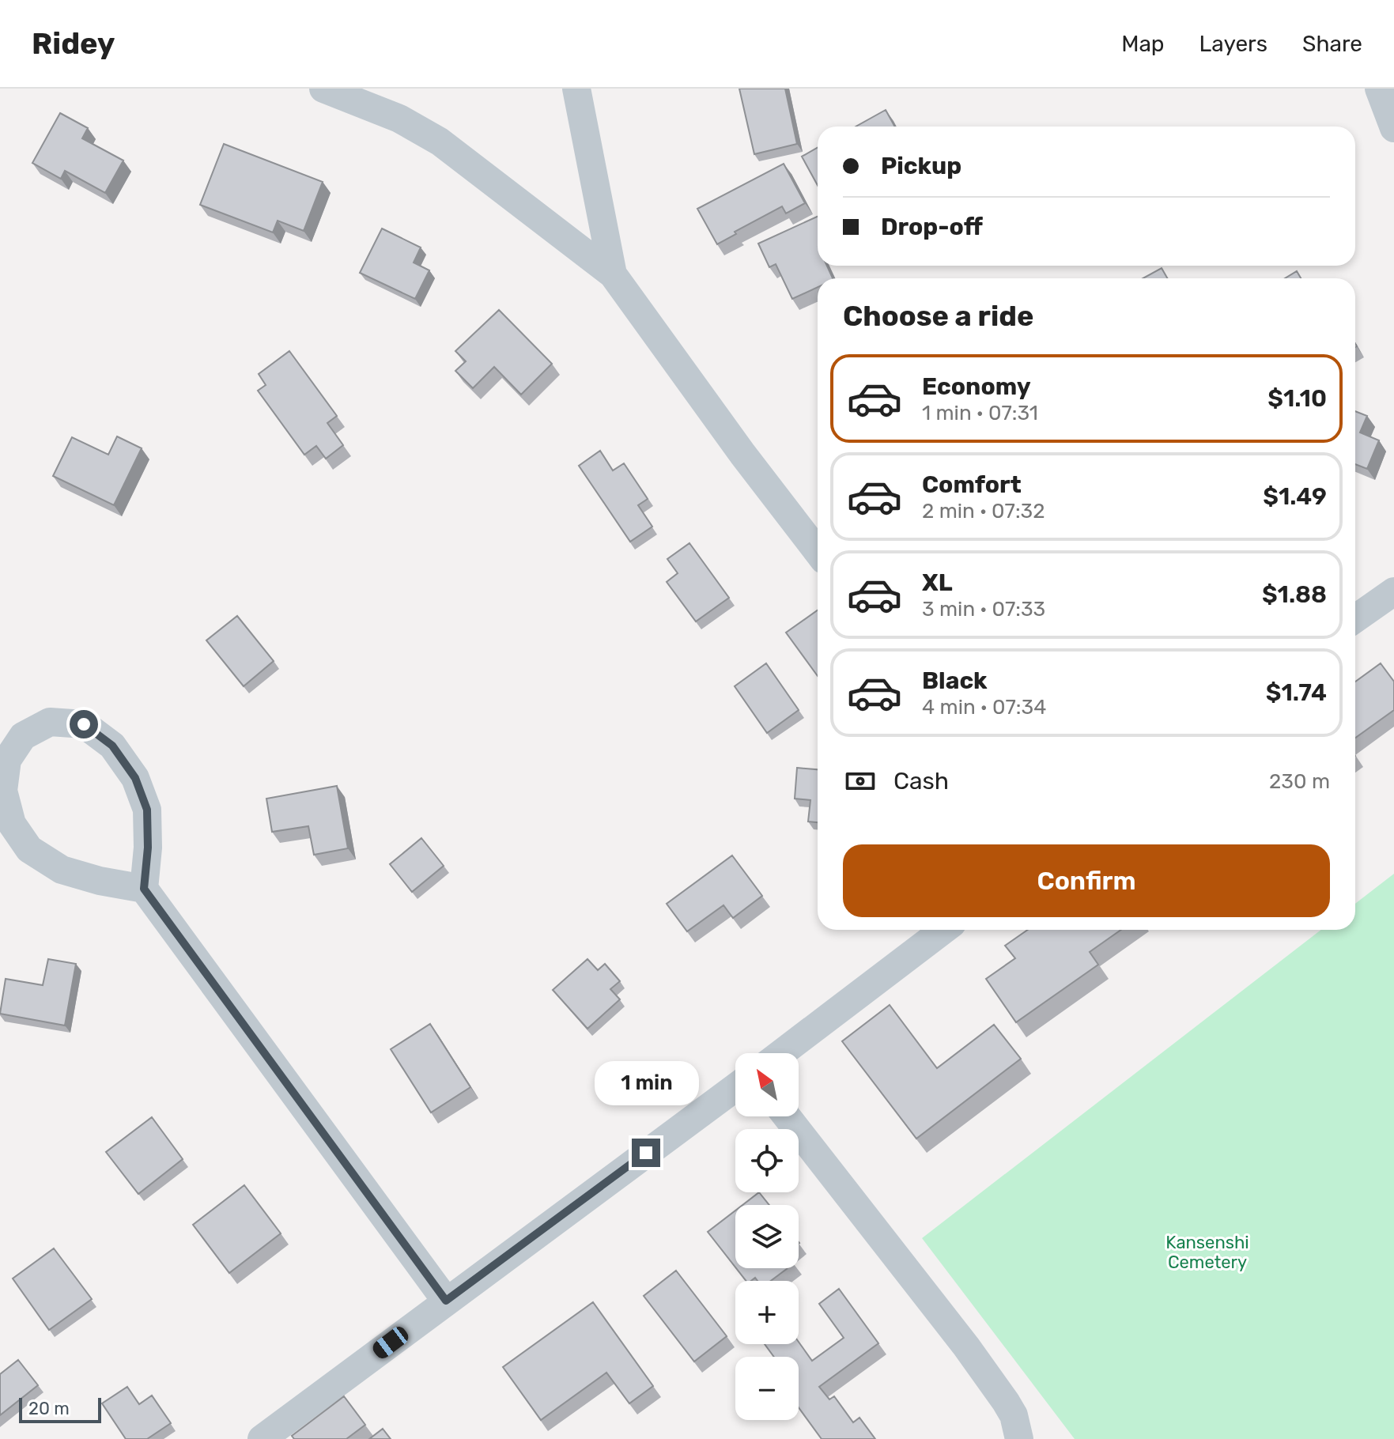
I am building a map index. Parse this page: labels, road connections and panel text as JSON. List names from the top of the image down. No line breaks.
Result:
{"parks":["Kansenshi Cemetery"],"scale_bar":"20 m","north":"top left","page":{"header":"Ridey","nav":["Map","Layers","Share"],"banner":["Pickup","Drop-off"],"heading":"Choose a ride","list":[{"name":"Economy","note":"1 min · 07:31","value":"$1.10"},{"name":"Comfort","note":"2 min · 07:32","value":"$1.49"},{"name":"XL","note":"3 min · 07:33","value":"$1.88"},{"name":"Black","note":"4 min · 07:34","value":"$1.74"}],"pay":["Cash","230 m"],"buttons":"Confirm","map_buttons":["+","−"],"bubble":"1 min","scale":"20 m"}}
